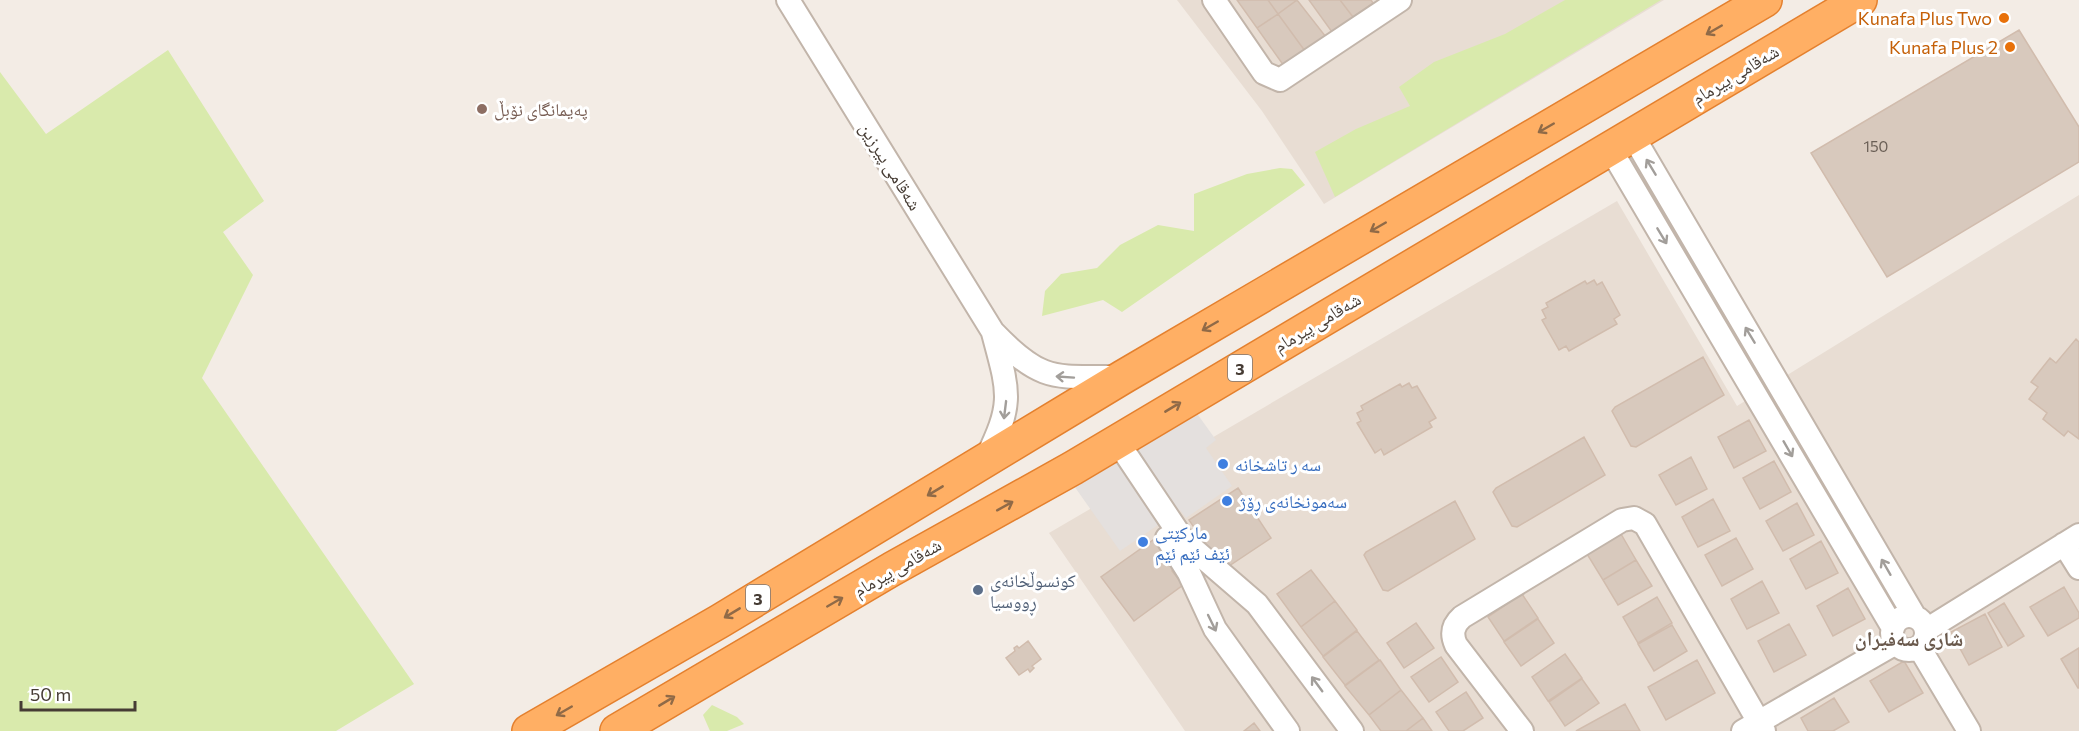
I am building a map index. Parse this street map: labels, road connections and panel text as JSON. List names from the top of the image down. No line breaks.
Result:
{"streets":{"highway":["شەقامی پیرمام","3"],"street":["شەقامی پیرزین"]},"districts":["شاری سەفیران"],"places":["Kunafa Plus Two","Kunafa Plus 2","پەیمانگای نۆبڵ","سه ر تاشخانه","سەمونخانەی ڕۆژ","مارکێتی ئێف ئێم ئێم","کونسوڵخانەی ڕووسیا"],"house_numbers":["150"],"scale_bar":"50 m"}
